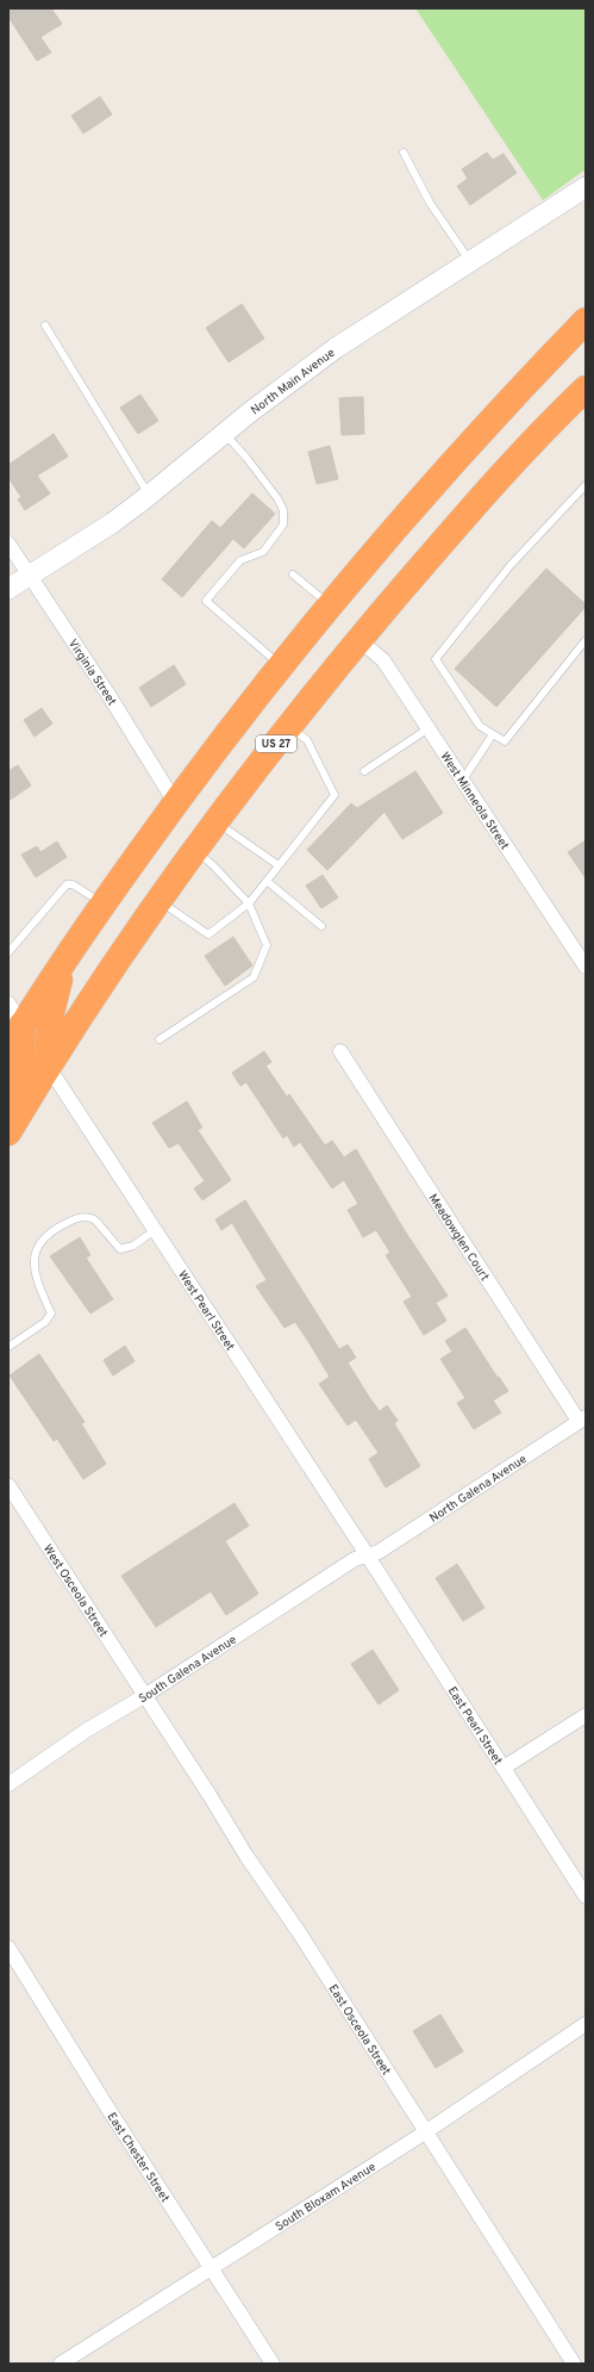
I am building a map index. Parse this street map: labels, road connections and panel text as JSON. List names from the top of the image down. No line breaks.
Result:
{"streets":{"highway":["US 27"],"street":["North Main Avenue","Virginia Street","West Minneola Street","Meadowglen Court","West Pearl Street","North Galena Avenue","West Osceola Street","South Galena Avenue","East Pearl Street","East Osceola Street","East Chester Street","South Bloxam Avenue"]},"crossings":[["North Main Avenue","Virginia Street"],["US 27","West Minneola Street"],["US 27","West Pearl Street"],["Meadowglen Court","North Galena Avenue"],["West Pearl Street","North Galena Avenue"],["West Pearl Street","South Galena Avenue"],["West Pearl Street","East Pearl Street"],["North Galena Avenue","South Galena Avenue"],["North Galena Avenue","East Pearl Street"],["West Osceola Street","South Galena Avenue"],["West Osceola Street","East Osceola Street"],["South Galena Avenue","East Pearl Street"],["South Galena Avenue","East Osceola Street"],["East Osceola Street","South Bloxam Avenue"],["East Chester Street","South Bloxam Avenue"]]}
